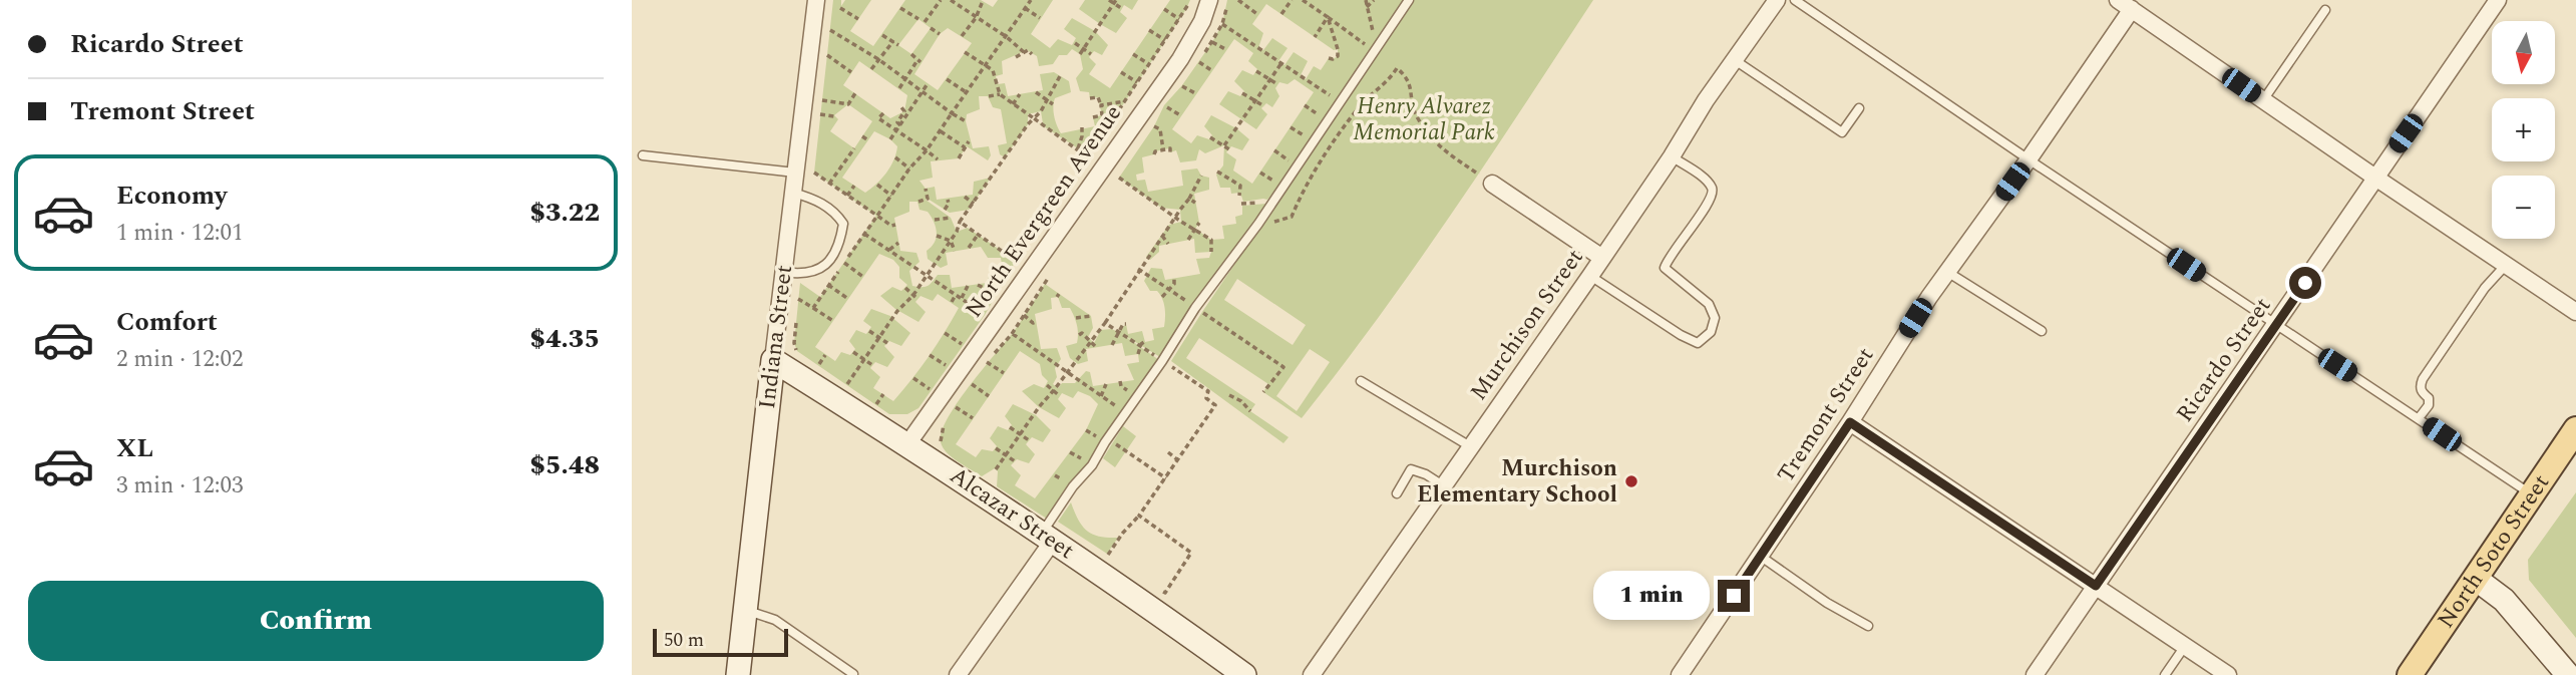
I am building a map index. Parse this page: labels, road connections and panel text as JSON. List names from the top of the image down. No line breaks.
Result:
{"streets":{"main road":["North Soto Street"],"street":["North Evergreen Avenue","Murchison Street","Indiana Street","Ricardo Street","Tremont Street","Alcazar Street"]},"crossings":[["North Evergreen Avenue","Alcazar Street"],["Indiana Street","Alcazar Street"]],"parks":["Henry Alvarez Memorial Park"],"places":["Murchison Elementary School"],"scale_bar":"50 m","north":"bottom","page":{"banner":["Ricardo Street","Tremont Street"],"map_buttons":["+","−"],"list":[{"name":"Economy","note":"1 min · 12:01","value":"$3.22"},{"name":"Comfort","note":"2 min · 12:02","value":"$4.35"},{"name":"XL","note":"3 min · 12:03","value":"$5.48"}],"buttons":"Confirm","bubble":"1 min","scale":"50 m"}}
